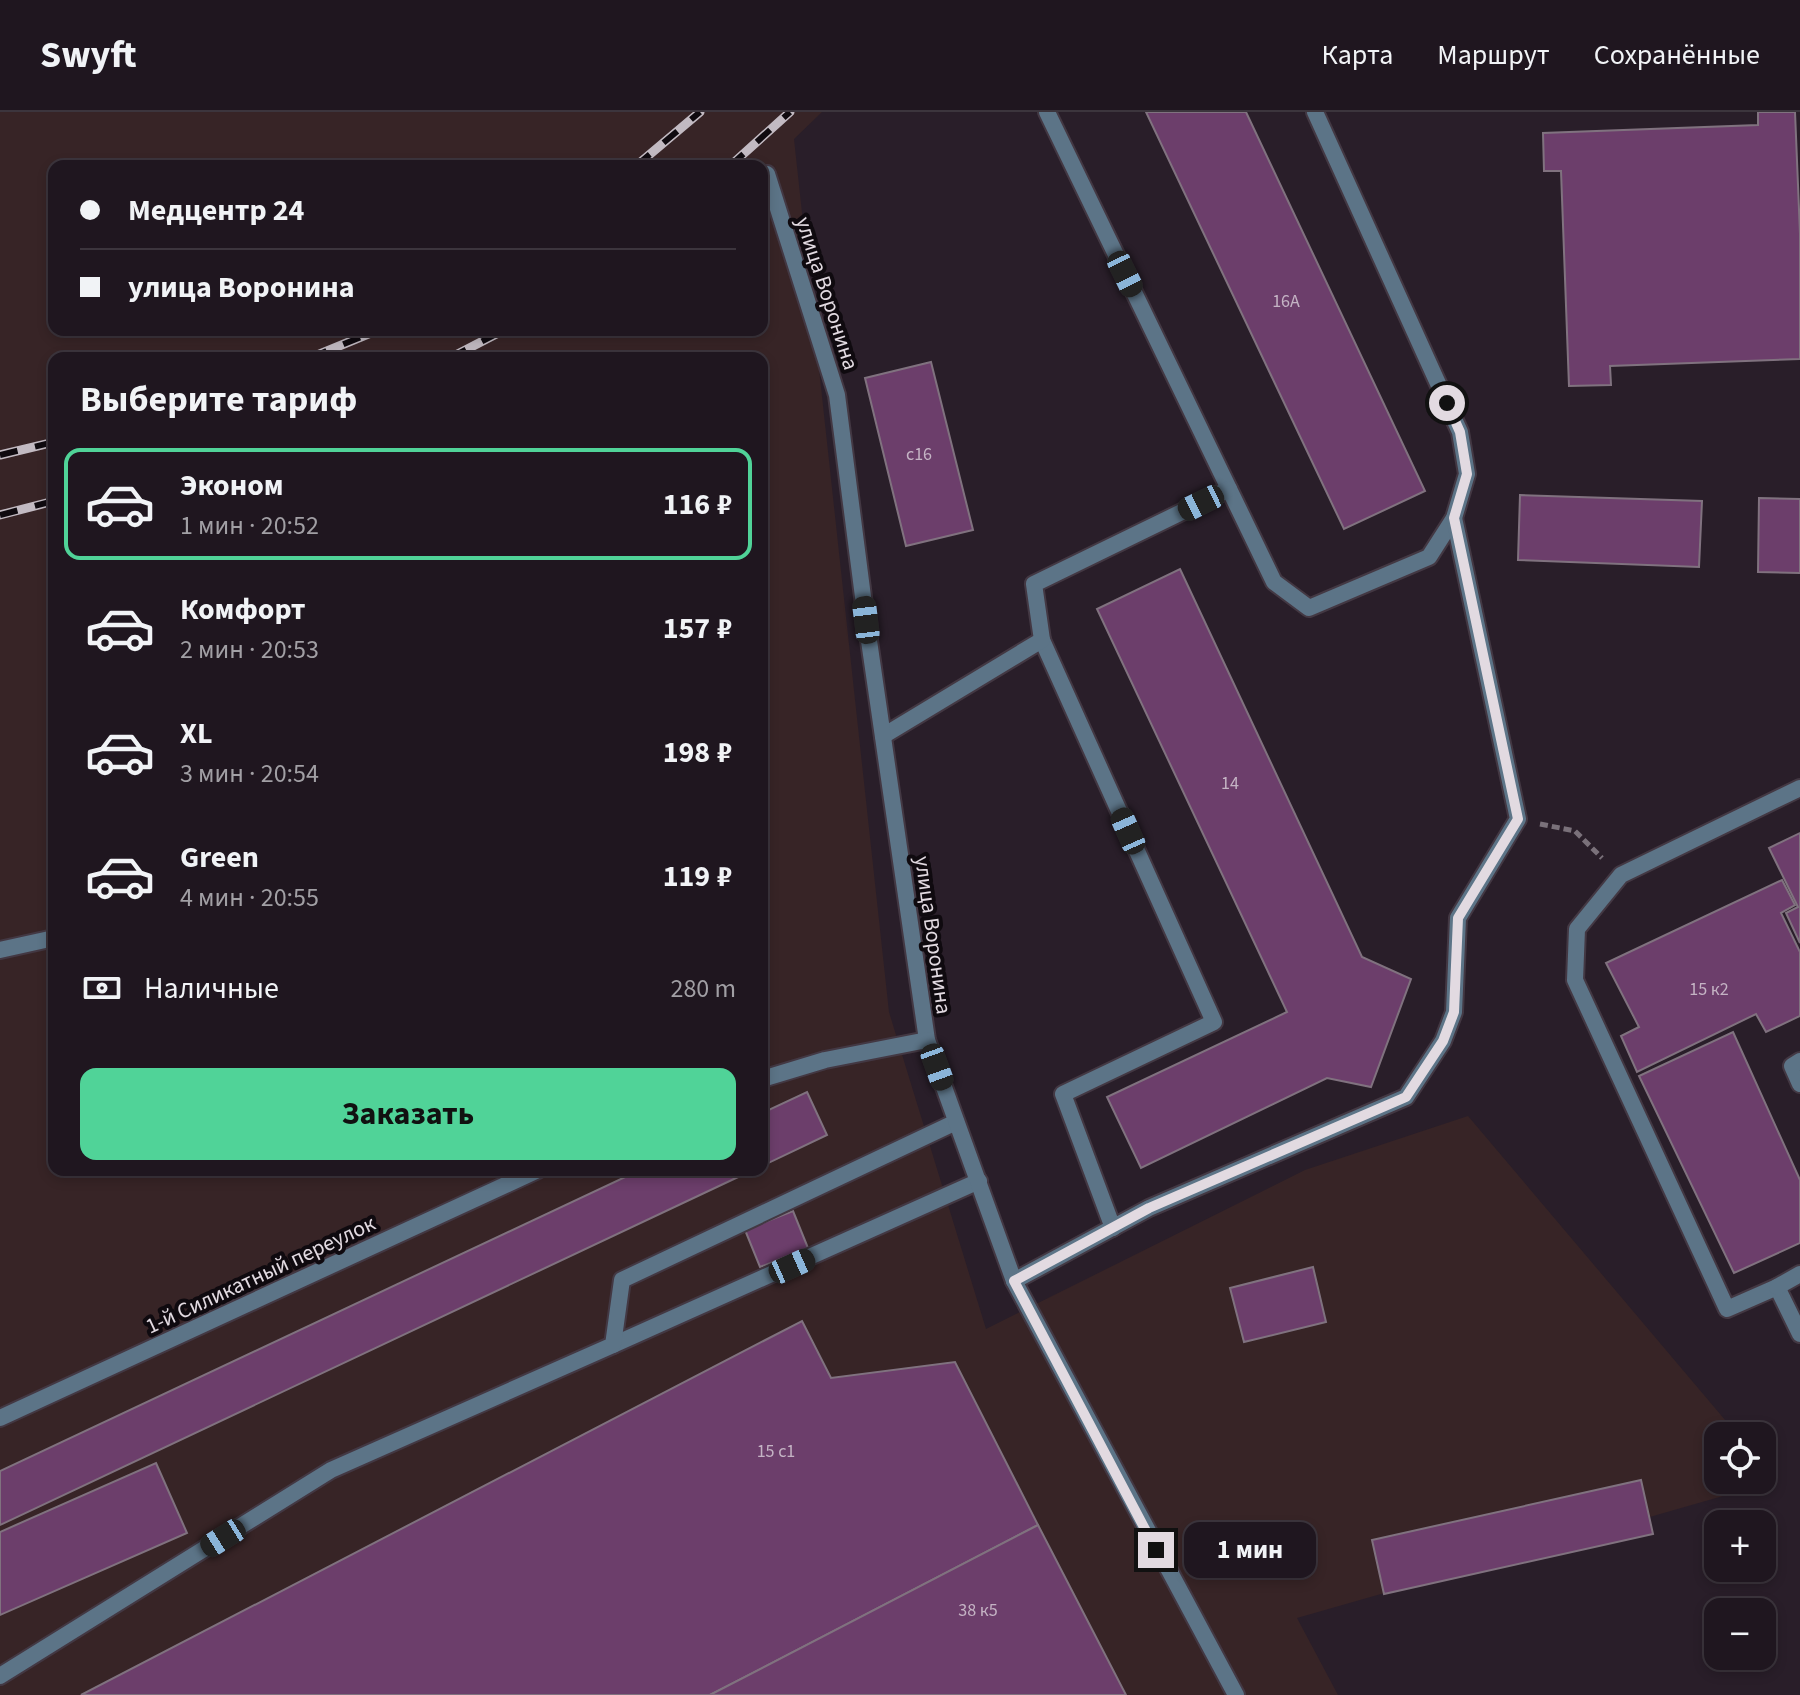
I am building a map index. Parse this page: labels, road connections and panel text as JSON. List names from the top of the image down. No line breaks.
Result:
{"streets":{"street":["улица Воронина","1-й Силикатный переулок"]},"house_numbers":["16А","с16","14","15 к2","15 с1","38 к5"],"page":{"header":"Swyft","nav":["Карта","Маршрут","Сохранённые"],"banner":["Медцентр 24","улица Воронина"],"heading":"Выберите тариф","list":[{"name":"Эконом","note":"1 мин · 20:52","value":"116 ₽"},{"name":"Комфорт","note":"2 мин · 20:53","value":"157 ₽"},{"name":"XL","note":"3 мин · 20:54","value":"198 ₽"},{"name":"Green","note":"4 мин · 20:55","value":"119 ₽"}],"pay":["Наличные","280 m"],"buttons":"Заказать","map_buttons":["+","−"],"bubble":"1 мин"}}
